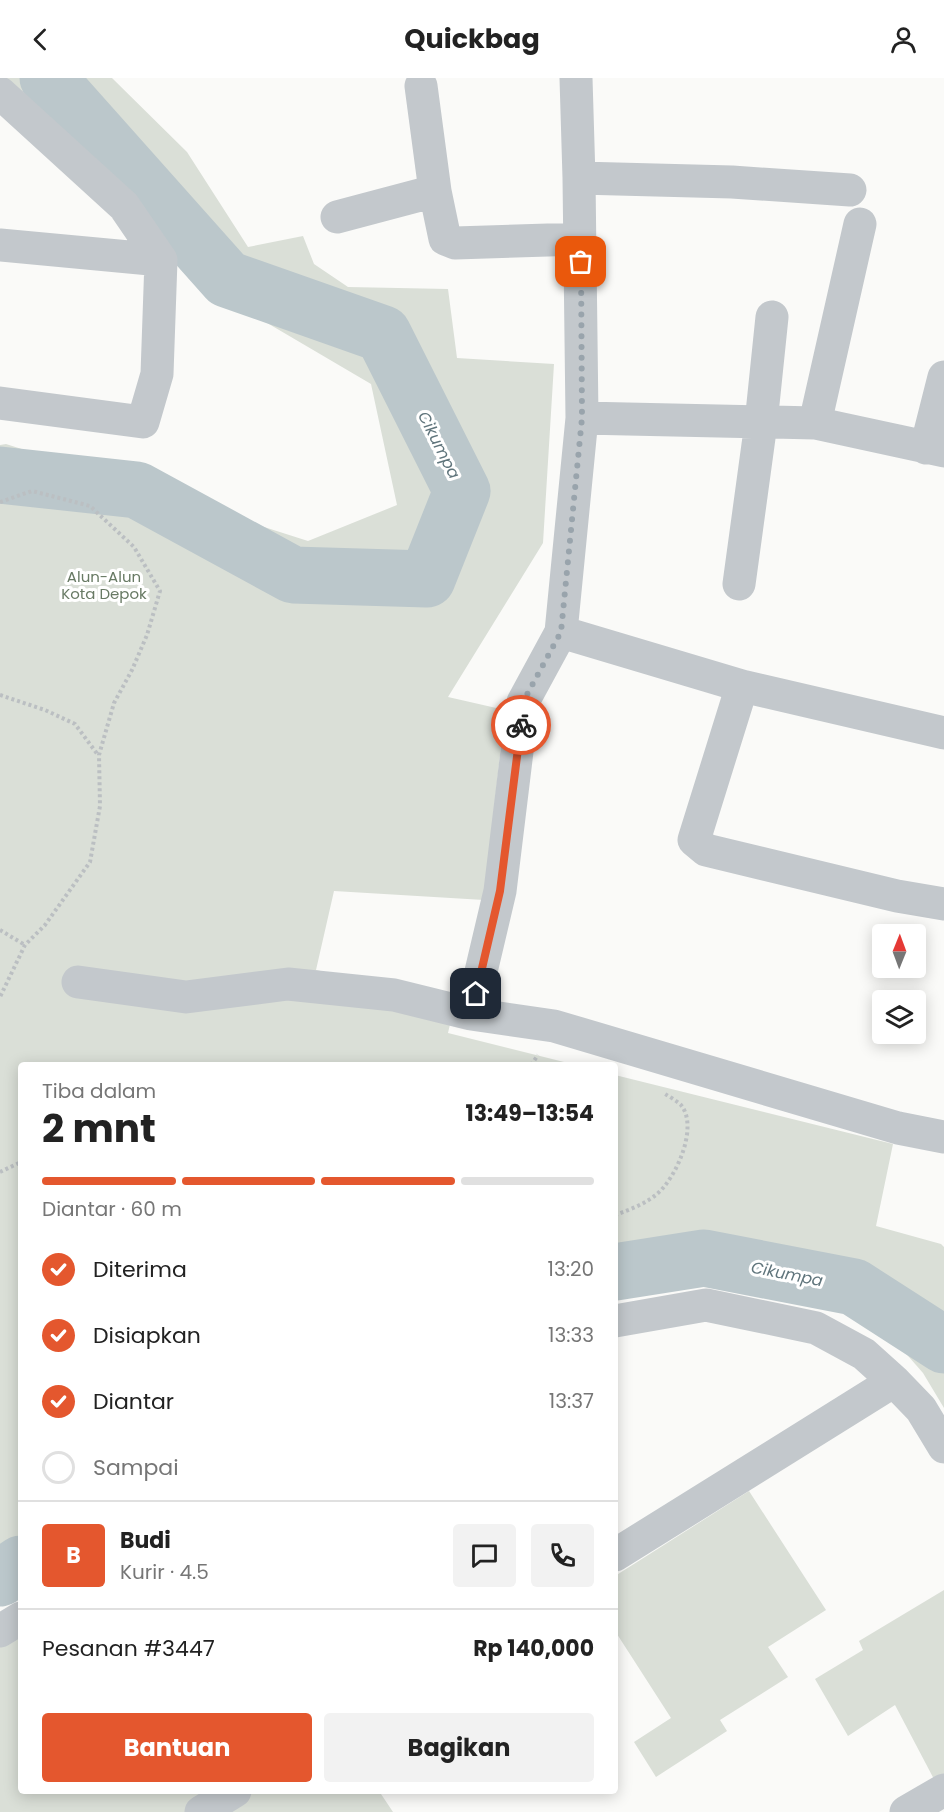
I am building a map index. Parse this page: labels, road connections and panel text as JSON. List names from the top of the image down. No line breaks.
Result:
{"water":["Cikumpa"],"parks":["Alun-Alun Kota Depok"],"north":"top","page":{"header":"Quickbag","heading":["2 mnt","Tiba dalam","13:49–13:54"],"panel":["Budi","Kurir · 4.5","Pesanan #3447","Rp 140,000"],"bar":"Diantar · 60 m","list":[["Diterima","13:20"],["Disiapkan","13:33"],["Diantar","13:37"],"Sampai"],"round":"B","buttons":["Bantuan","Bagikan"]}}
